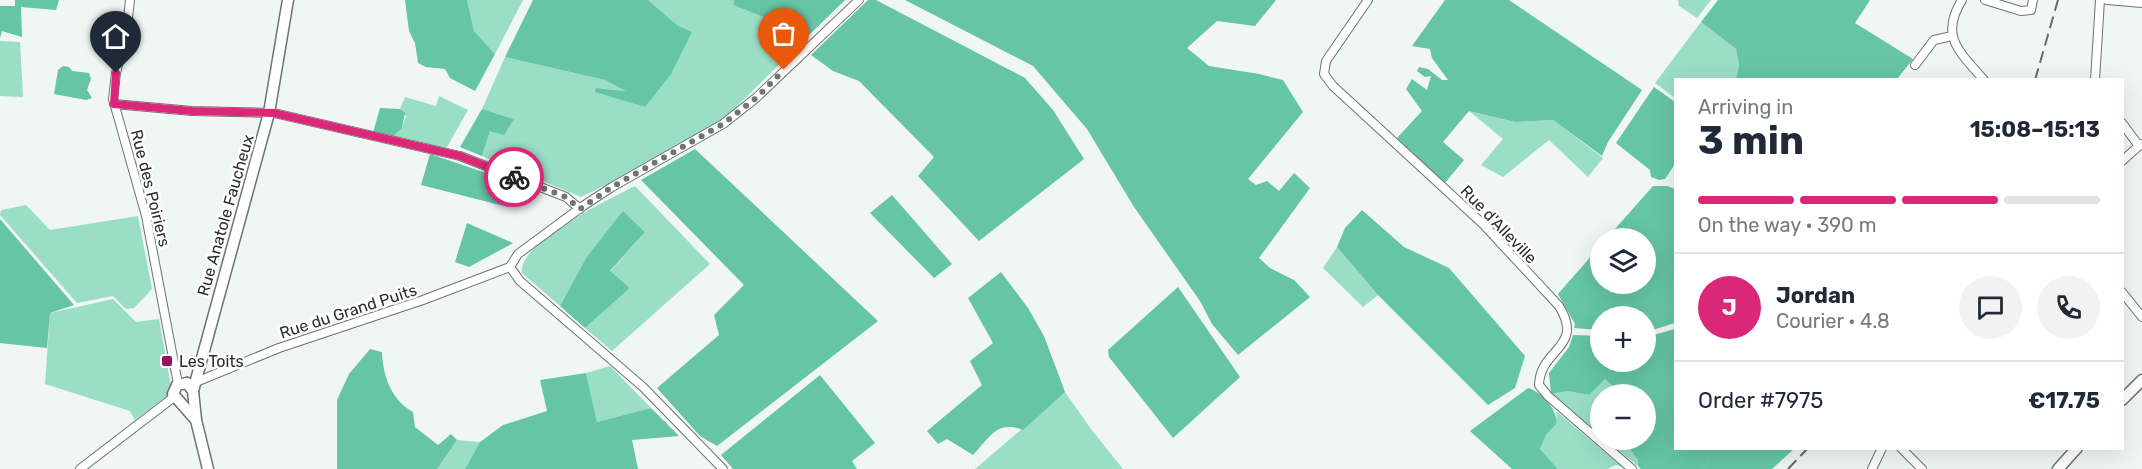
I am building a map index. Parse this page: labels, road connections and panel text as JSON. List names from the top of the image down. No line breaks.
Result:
{"streets":{"main road":["Rue Anatole Faucheux"],"street":["Rue des Poiriers","Rue d'Alleville","Rue du Grand Puits"]},"crossings":[["Rue des Poiriers","Rue Anatole Faucheux"],["Rue des Poiriers","Rue du Grand Puits"],["Rue Anatole Faucheux","Rue du Grand Puits"]],"places":{"transit":["Les Toits"]},"page":{"heading":["3 min","Arriving in","15:08–15:13"],"panel":["Jordan","Courier · 4.8","Order #7975","€17.75"],"bar":"On the way · 390 m","map_buttons":["+","−"],"round":"J"}}
